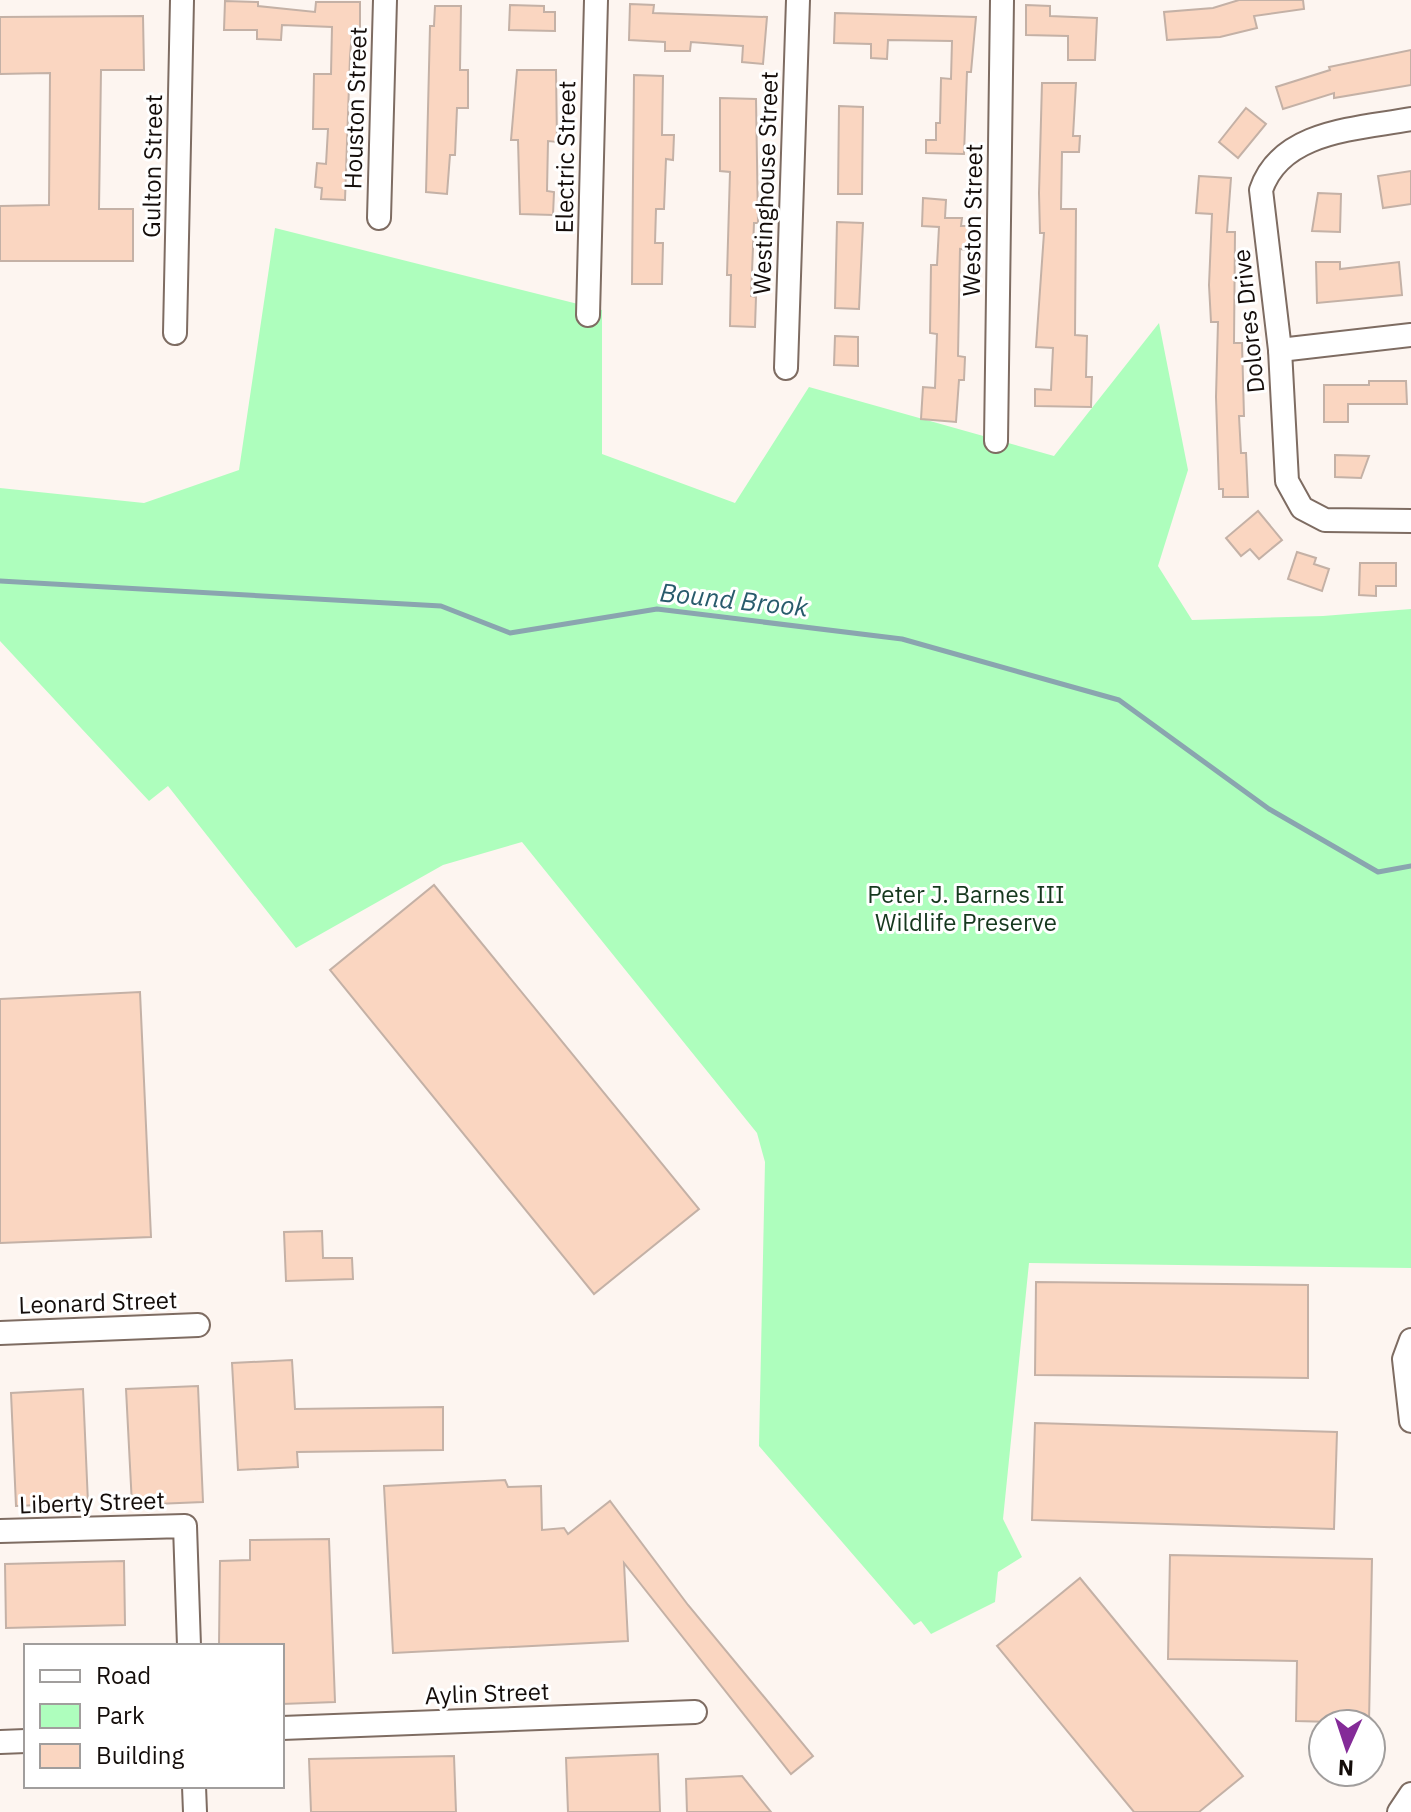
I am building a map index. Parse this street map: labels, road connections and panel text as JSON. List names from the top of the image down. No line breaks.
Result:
{"streets":{"street":["Houston Street","Electric Street","Gulton Street","Westinghouse Street","Weston Street","Dolores Drive","Leonard Street","Liberty Street","Aylin Street"]},"water":["Bound Brook"],"parks":["Peter J. Barnes III Wildlife Preserve"],"legend":["Road","Park","Building"],"north":"bottom"}
